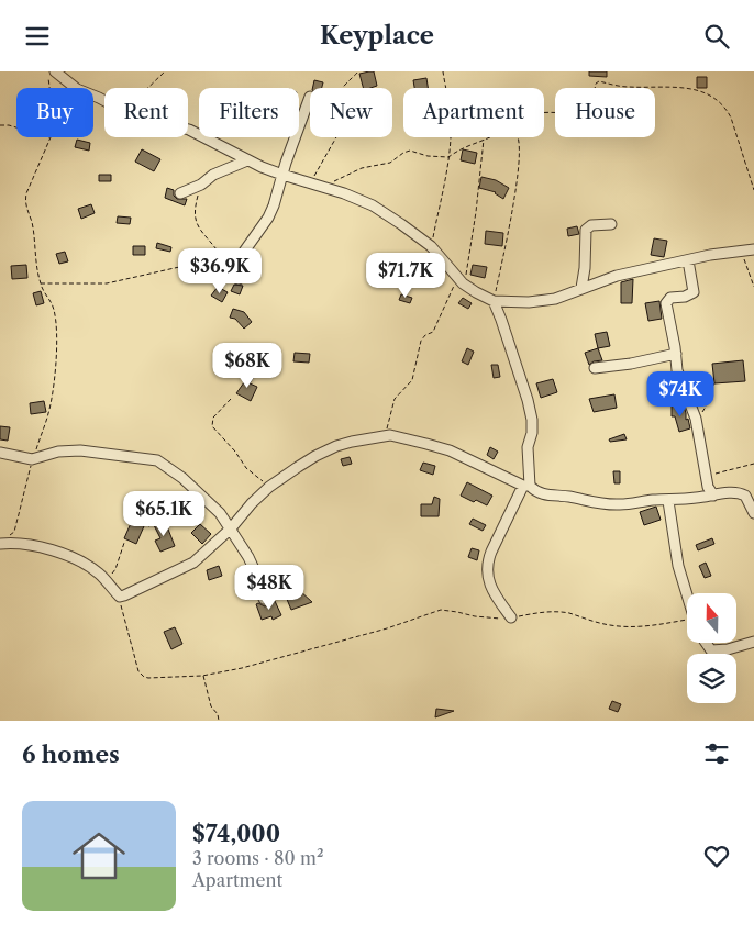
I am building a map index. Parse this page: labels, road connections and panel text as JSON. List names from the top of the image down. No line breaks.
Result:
{"north":"top","page":{"header":"Keyplace","chip":["Buy","Rent","Filters","New","Apartment","House"],"price":["$36.9K","$71.7K","$68K","$74K","$65.1K","$48K"],"heading":"6 homes","list":[{"name":"$74,000","note":"3 rooms · 80 m² · Apartment"}]}}
